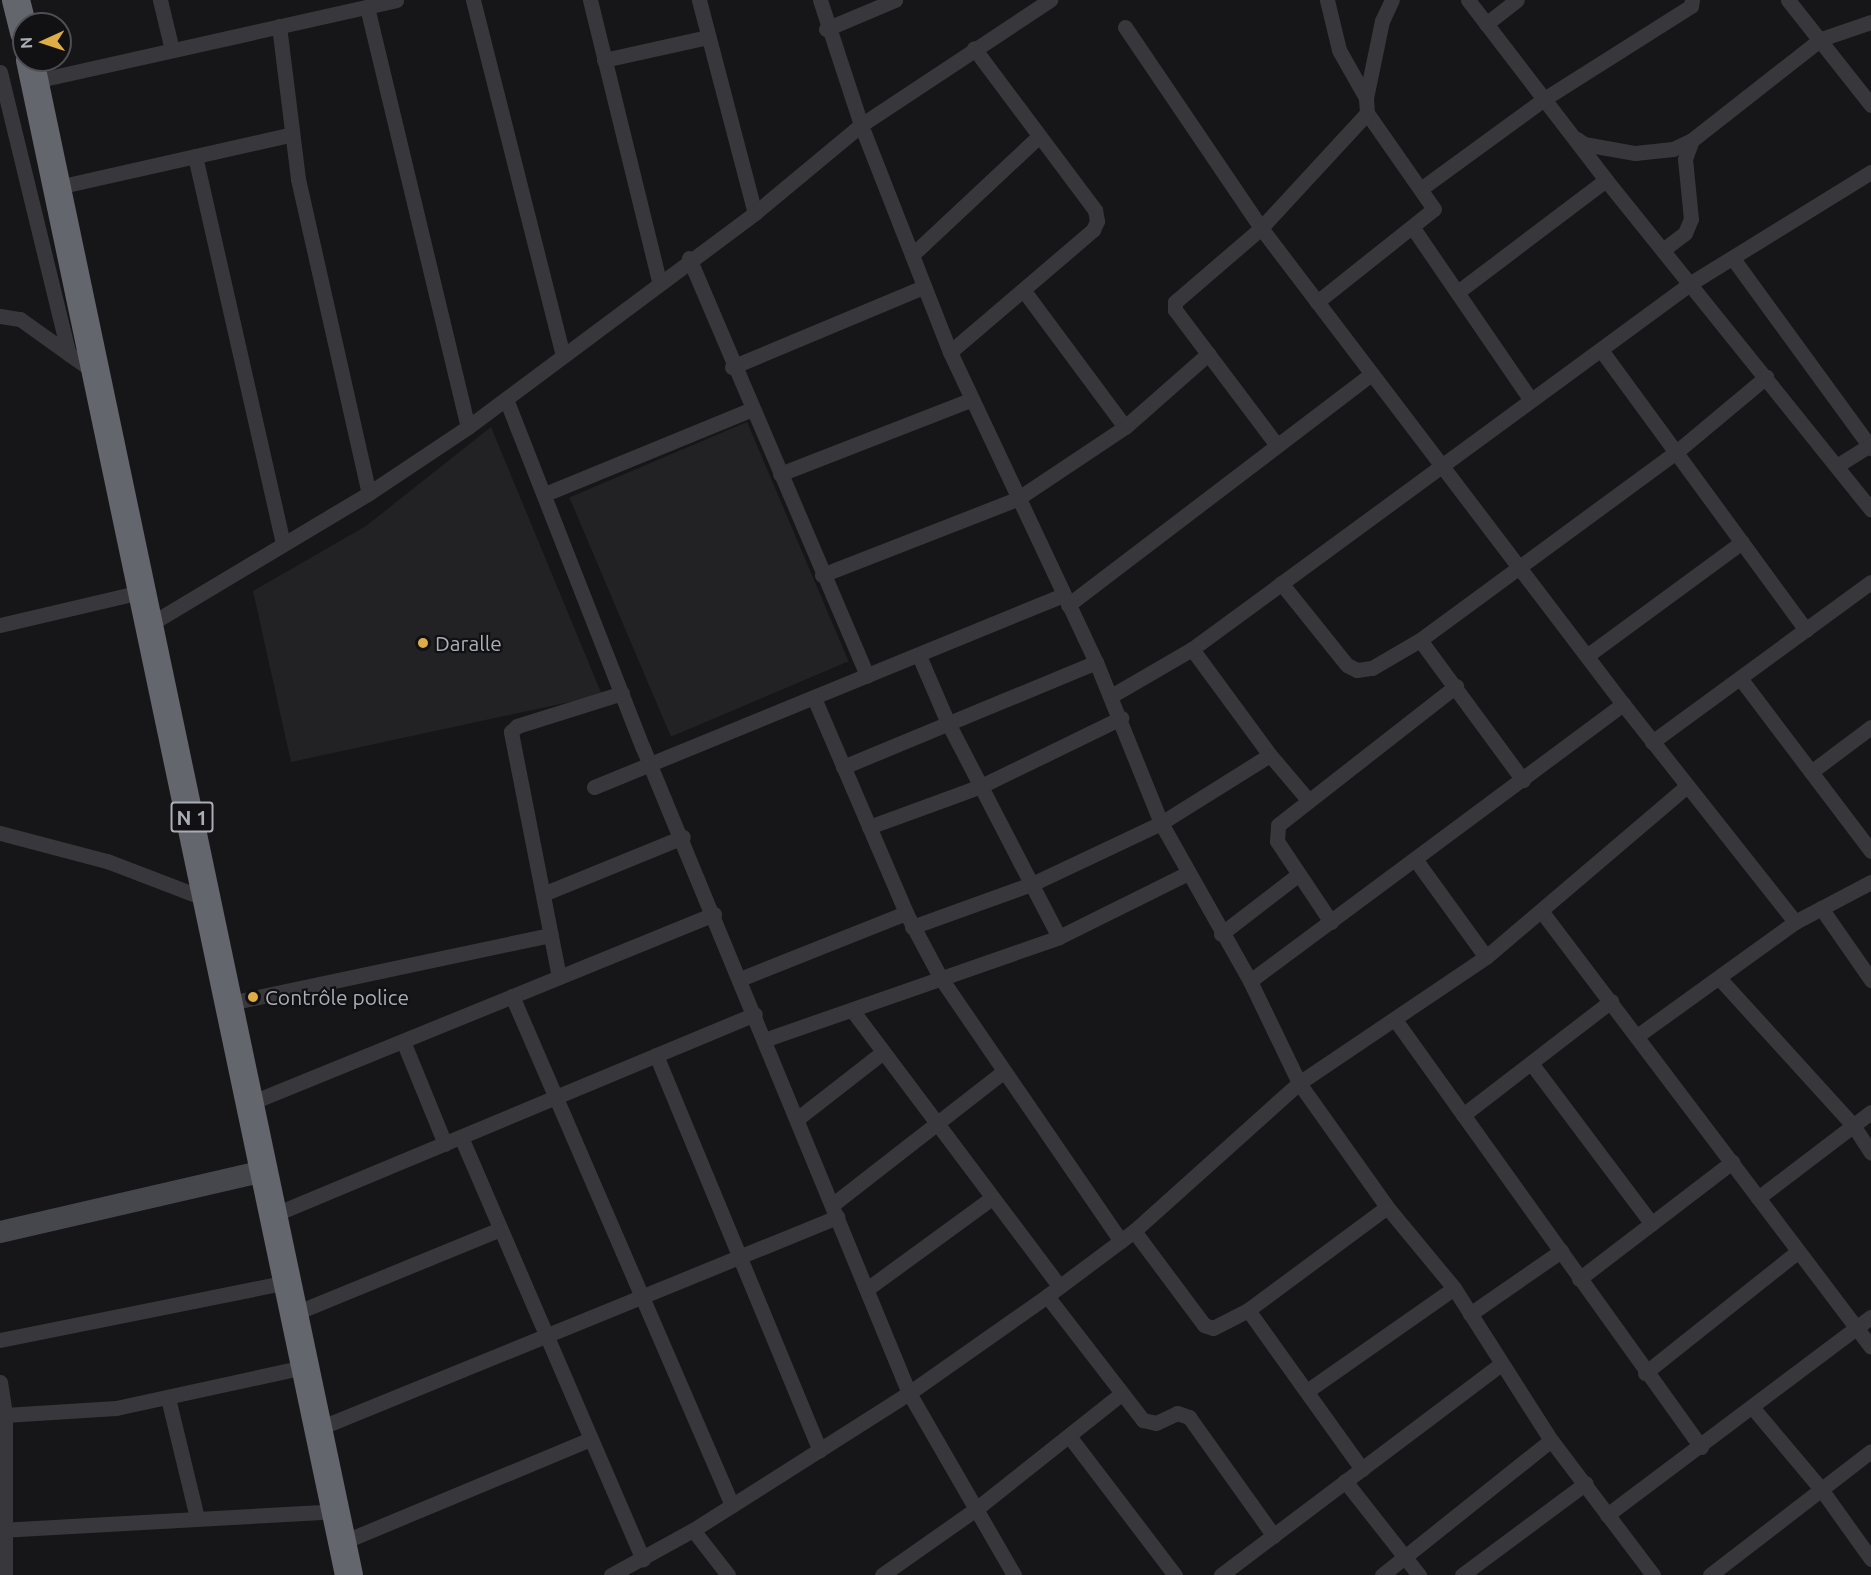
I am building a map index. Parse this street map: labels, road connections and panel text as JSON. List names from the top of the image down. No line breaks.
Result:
{"streets":{"highway":["N 1"]},"places":["Daralle","Contrôle police"],"north":"left"}
